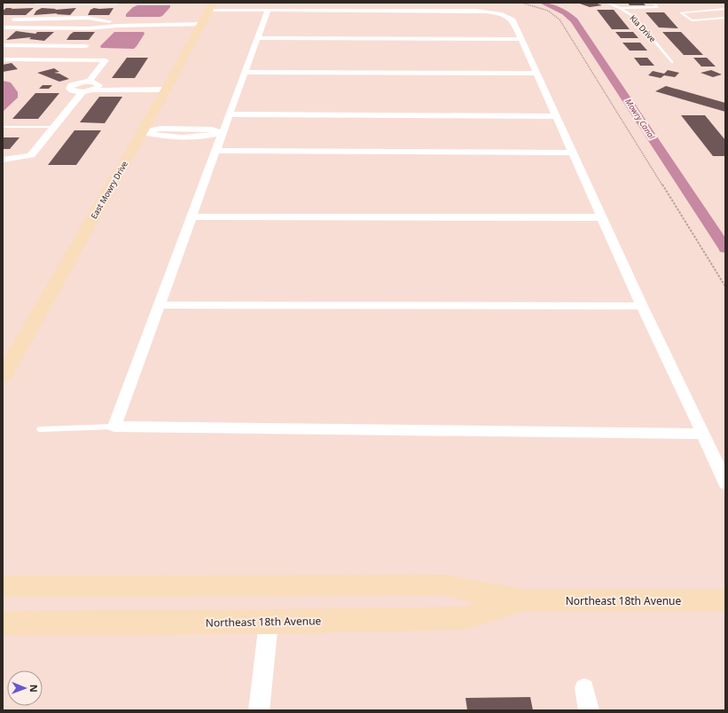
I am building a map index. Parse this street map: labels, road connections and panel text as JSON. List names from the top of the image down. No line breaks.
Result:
{"streets":{"street":["East Mowry Drive","Northeast 18th Avenue"],"lane":["Kia Drive"]},"water":["Mowry Canal"],"north":"right"}
